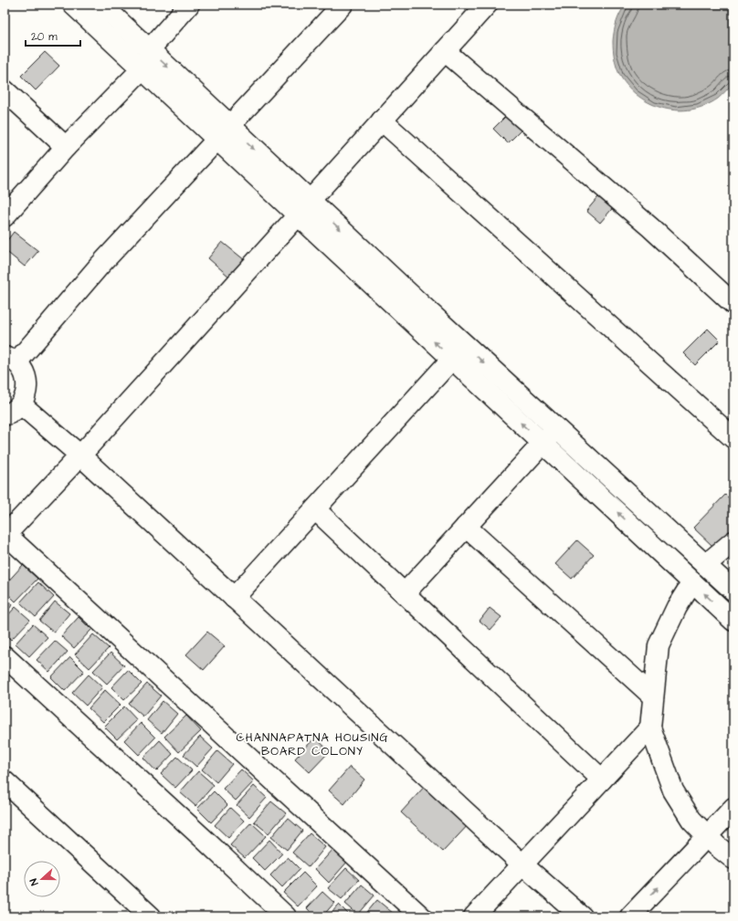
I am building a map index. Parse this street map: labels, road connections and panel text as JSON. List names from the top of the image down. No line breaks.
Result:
{"districts":["CHANNAPATNA HOUSING BOARD COLONY"],"scale_bar":"20 m","north":"left"}
